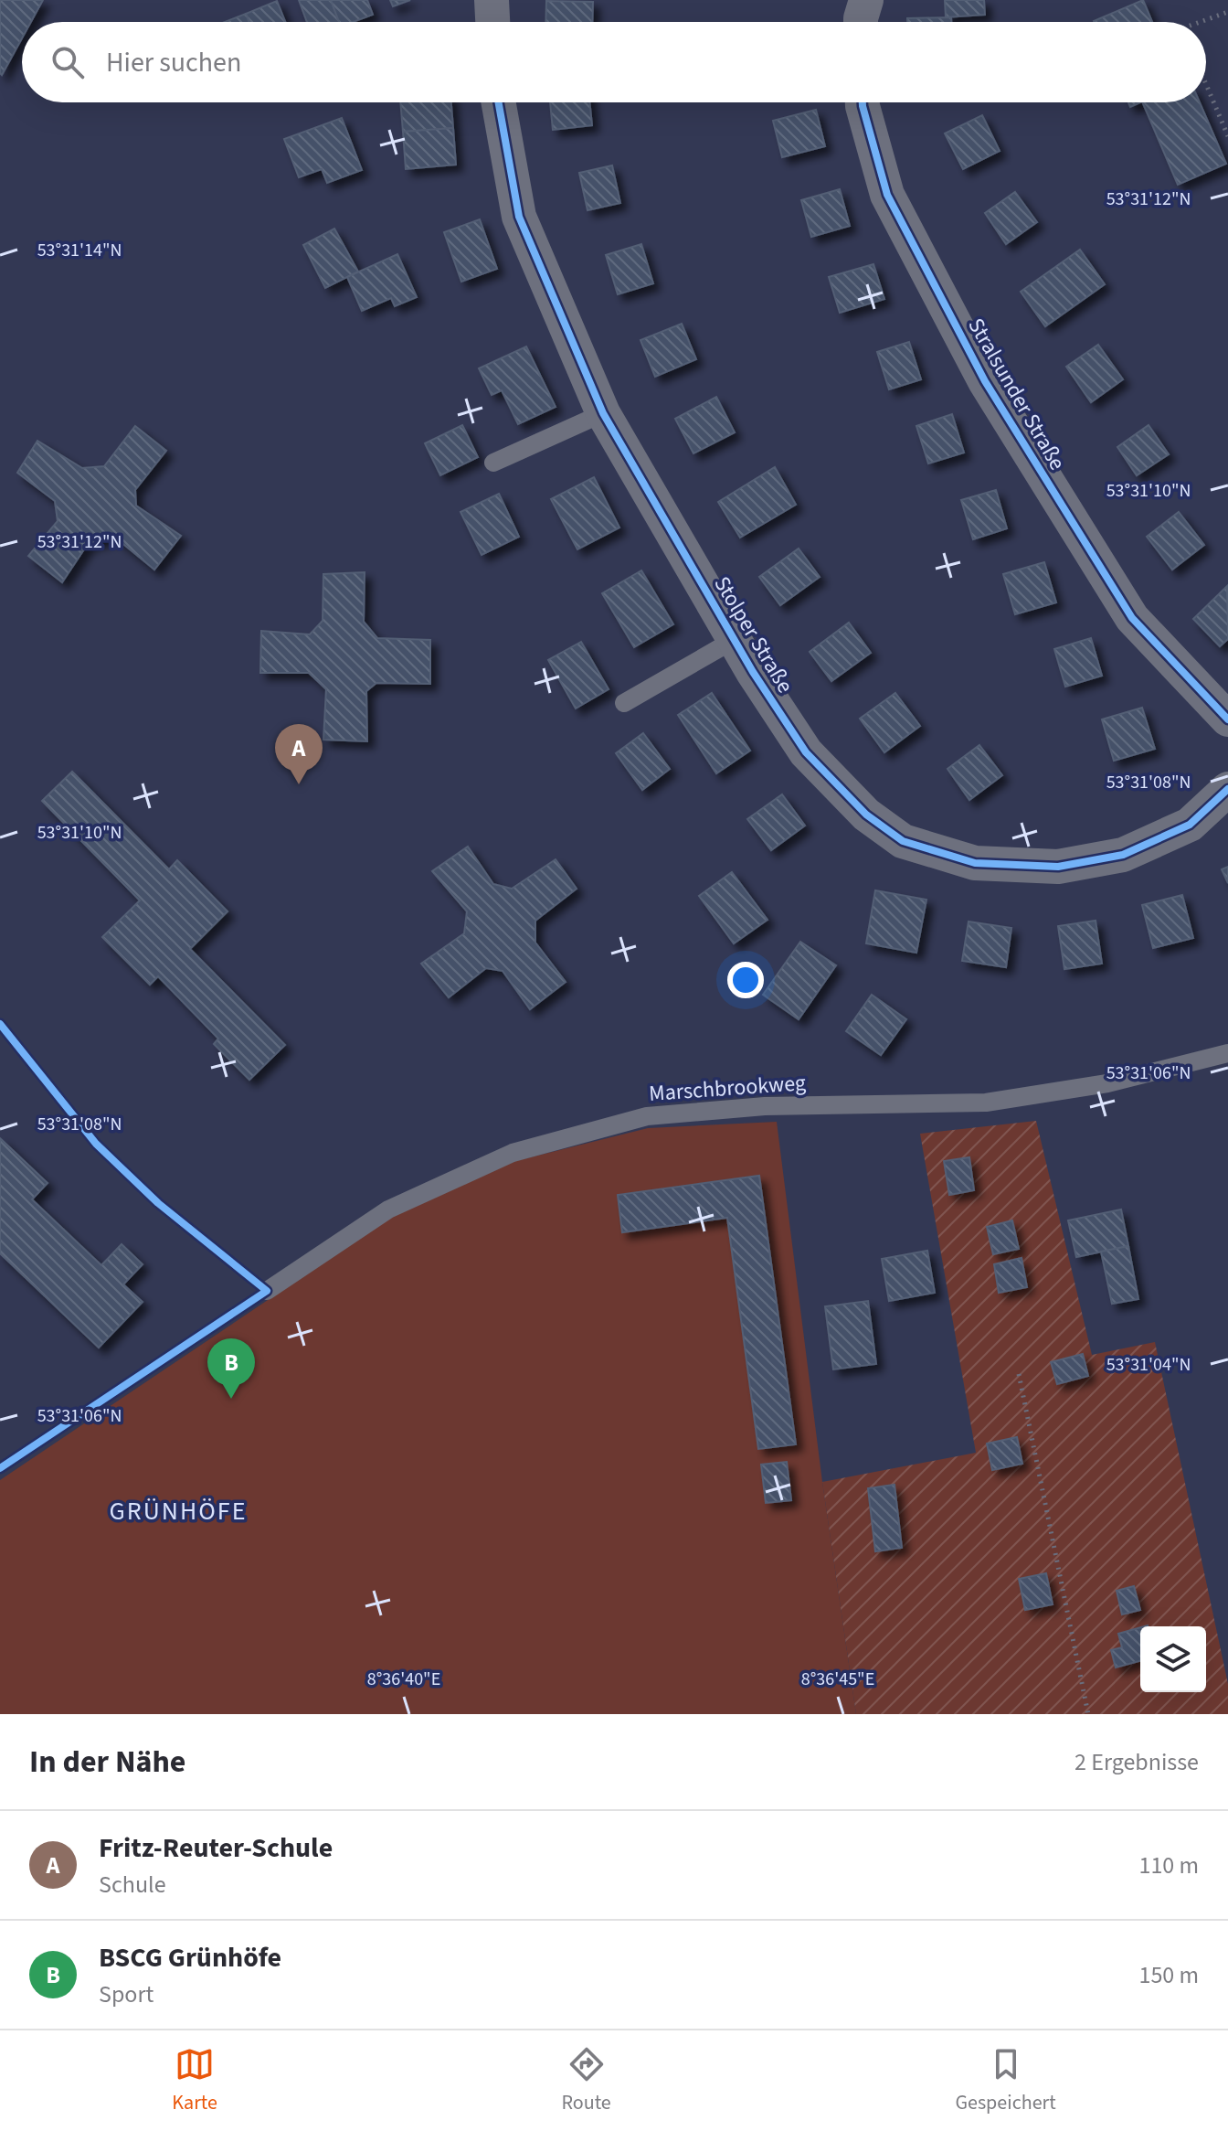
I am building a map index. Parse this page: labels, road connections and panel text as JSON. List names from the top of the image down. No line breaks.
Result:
{"streets":{"street":["Stralsunder Straße","Stolper Straße"],"lane":["Marschbrookweg"]},"districts":["GRÜNHÖFE"],"page":{"search":"Hier suchen","pins":["A","B"],"heading":["In der Nähe","2 Ergebnisse"],"list":[{"mark":"A","name":"Fritz-Reuter-Schule","note":"Schule","value":"110 m"},{"mark":"B","name":"BSCG Grünhöfe","note":"Sport","value":"150 m"}],"nav":["Karte","Route","Gespeichert"]},"coordinates":["53°31'12\"N","53°31'14\"N","53°31'10\"N","53°31'08\"N","53°31'06\"N","53°31'04\"N","8°36'40\"E","8°36'45\"E"]}
